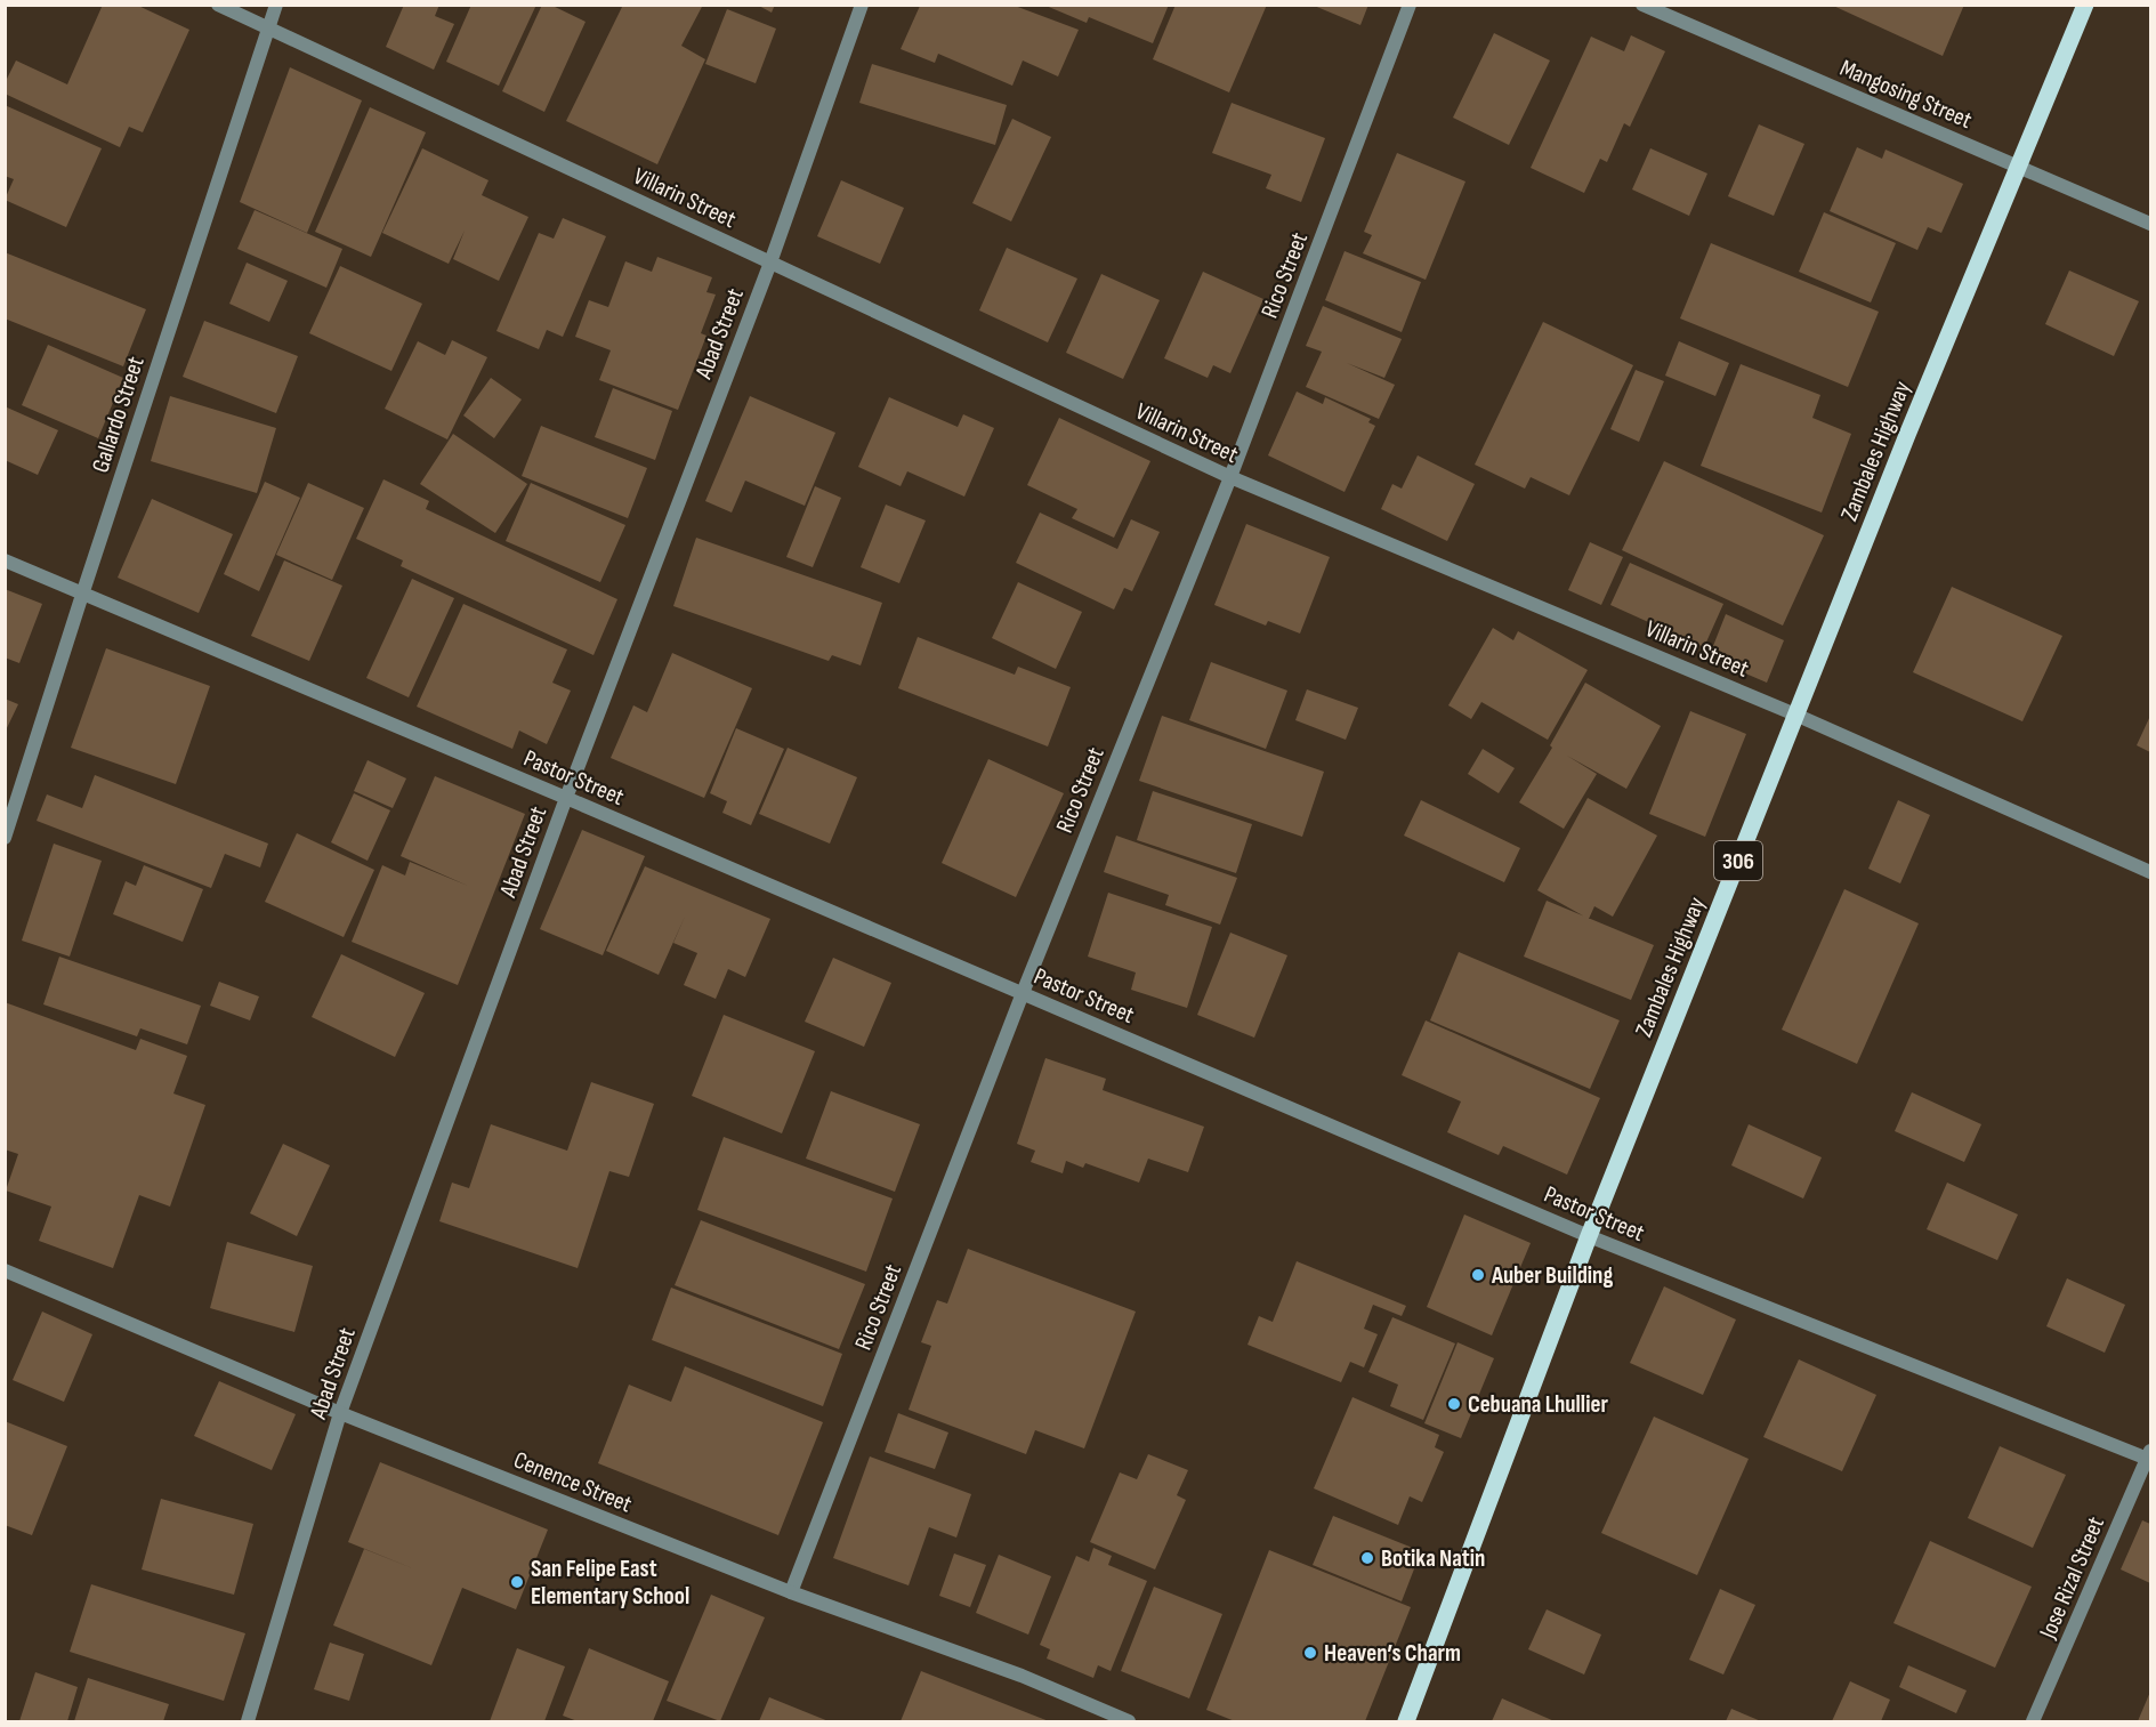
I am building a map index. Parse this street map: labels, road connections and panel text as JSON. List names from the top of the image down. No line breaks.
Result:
{"streets":{"main road":["Zambales Highway","306"],"street":["Mangosing Street","Villarin Street","Rico Street","Abad Street","Gallardo Street","Pastor Street","Cenence Street","Jose Rizal Street"]},"crossings":[["Mangosing Street","Zambales Highway"],["Villarin Street","Rico Street"],["Villarin Street","Abad Street"],["Villarin Street","Gallardo Street"],["Villarin Street","Zambales Highway"],["Rico Street","Pastor Street"],["Rico Street","Cenence Street"],["Abad Street","Pastor Street"],["Abad Street","Cenence Street"],["Gallardo Street","Pastor Street"],["Zambales Highway","Pastor Street"],["Pastor Street","Jose Rizal Street"]],"places":["Auber Building","Cebuana Lhullier","Botika Natin","San Felipe East Elementary School","Heaven’s Charm"]}
